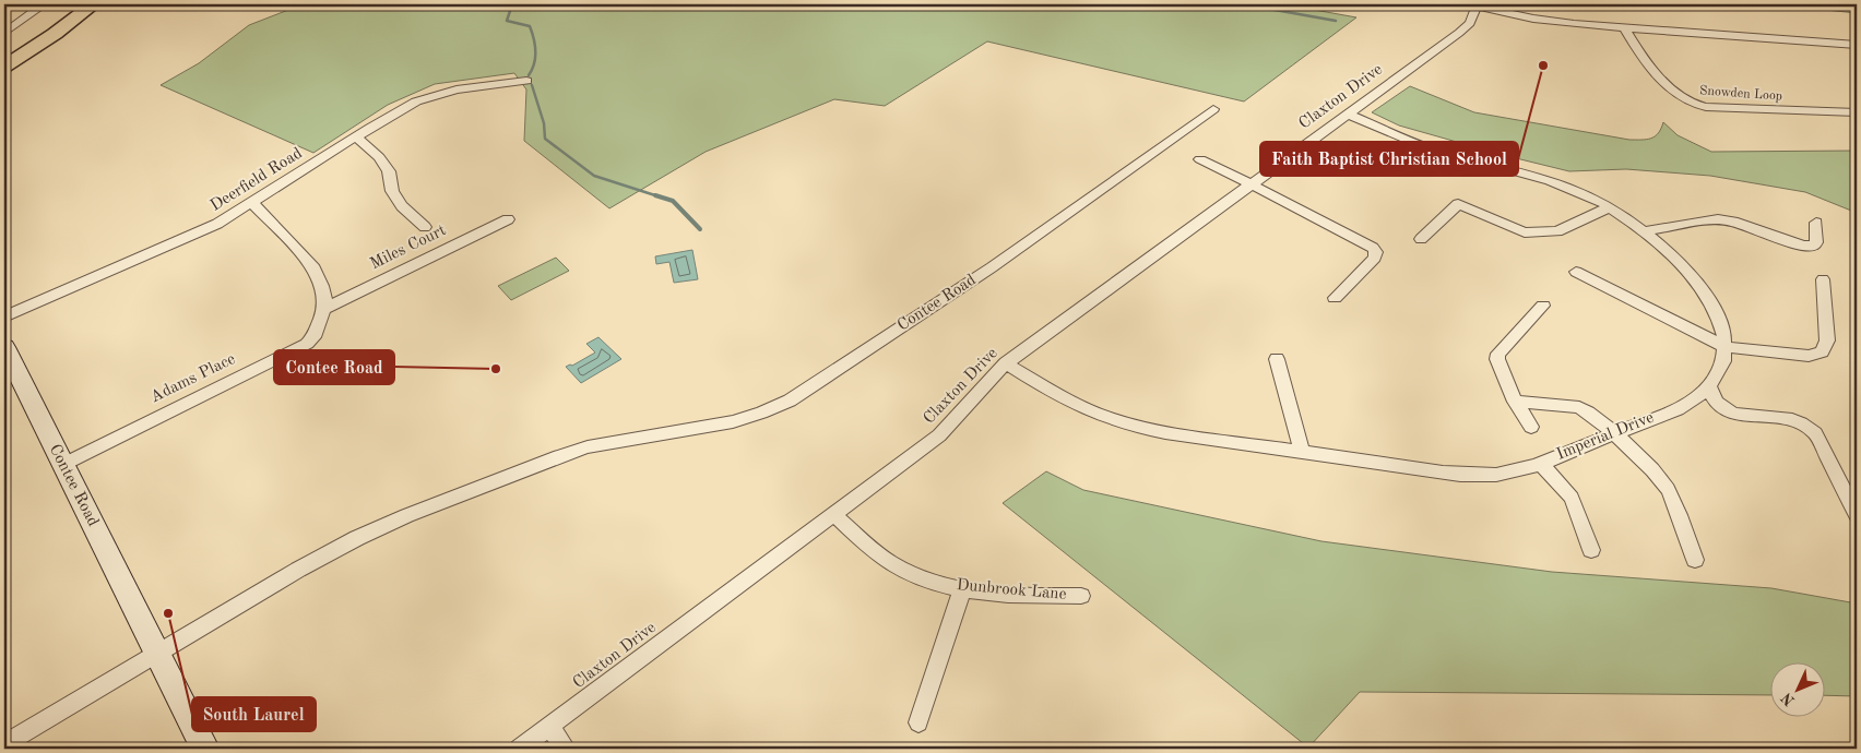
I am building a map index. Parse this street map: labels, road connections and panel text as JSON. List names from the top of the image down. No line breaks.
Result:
{"streets":{"street":["Snowden Loop","Claxton Drive","Deerfield Road","Miles Court","Contee Road","Adams Place","Imperial Drive","Dunbrook Lane"]},"crossings":[["Claxton Drive","Imperial Drive"],["Claxton Drive","Dunbrook Lane"],["Miles Court","Adams Place"],["Contee Road","Adams Place"]],"places":["Faith Baptist Christian School","Contee Road","South Laurel"],"north":"bottom left"}
